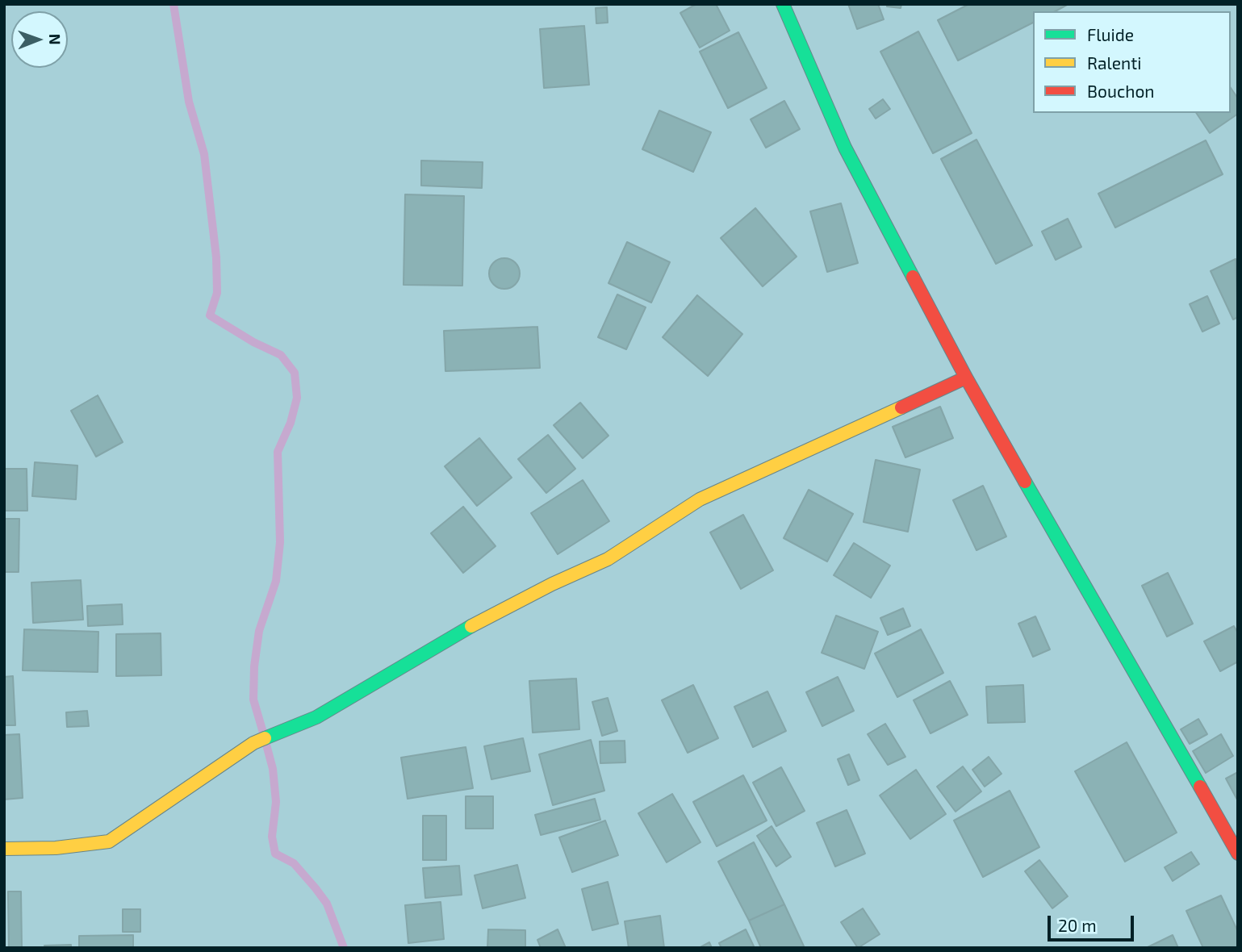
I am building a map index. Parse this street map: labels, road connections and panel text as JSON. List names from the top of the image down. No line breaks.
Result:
{"legend":["Fluide","Ralenti","Bouchon"],"scale_bar":"20 m","north":"right"}
